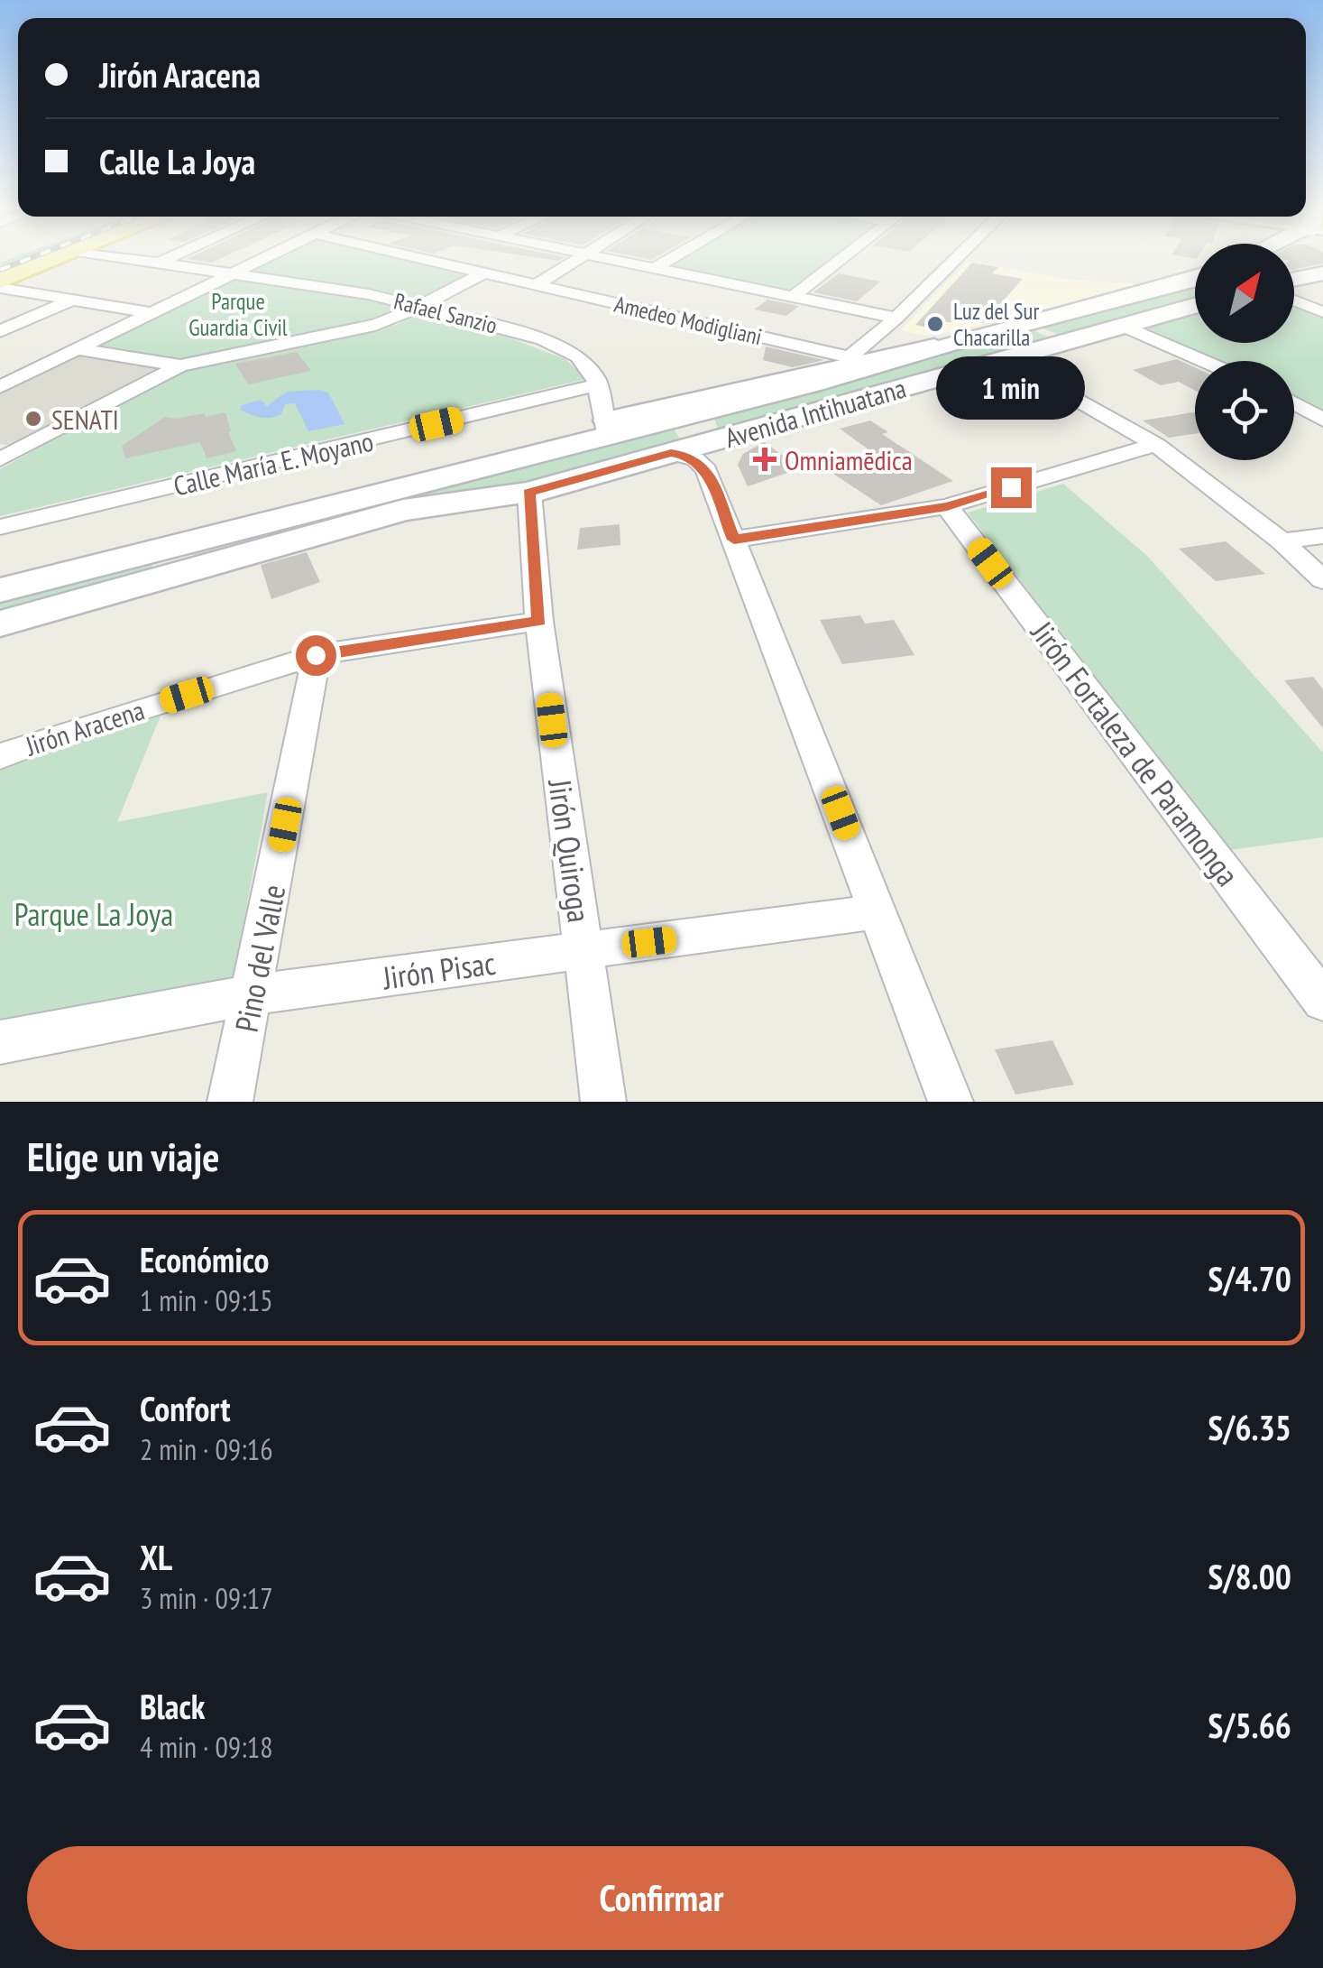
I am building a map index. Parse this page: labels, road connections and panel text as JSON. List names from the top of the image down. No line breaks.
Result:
{"streets":{"main road":["Avenida Intihuatana"],"street":["Rafael Sanzio","Amedeo Modigliani","Calle María E. Moyano","Jirón Aracena","Jirón Fortaleza de Paramonga","Jirón Quiroga","Pino del Valle","Jirón Pisac"]},"crossings":[["Rafael Sanzio","Avenida Intihuatana"],["Rafael Sanzio","Calle María E. Moyano"],["Avenida Intihuatana","Jirón Quiroga"],["Jirón Aracena","Jirón Quiroga"],["Jirón Aracena","Pino del Valle"],["Jirón Quiroga","Jirón Pisac"],["Pino del Valle","Jirón Pisac"]],"parks":["Parque Guardia Civil","Parque La Joya"],"places":{"other":["Luz del Sur Chacarilla","SENATI"],"health":["Omniamēdica"]},"north":"top right","page":{"banner":["Jirón Aracena","Calle La Joya"],"bubble":"1 min","heading":"Elige un viaje","list":[{"name":"Económico","note":"1 min · 09:15","value":"S/4.70"},{"name":"Confort","note":"2 min · 09:16","value":"S/6.35"},{"name":"XL","note":"3 min · 09:17","value":"S/8.00"},{"name":"Black","note":"4 min · 09:18","value":"S/5.66"}],"buttons":"Confirmar"}}
